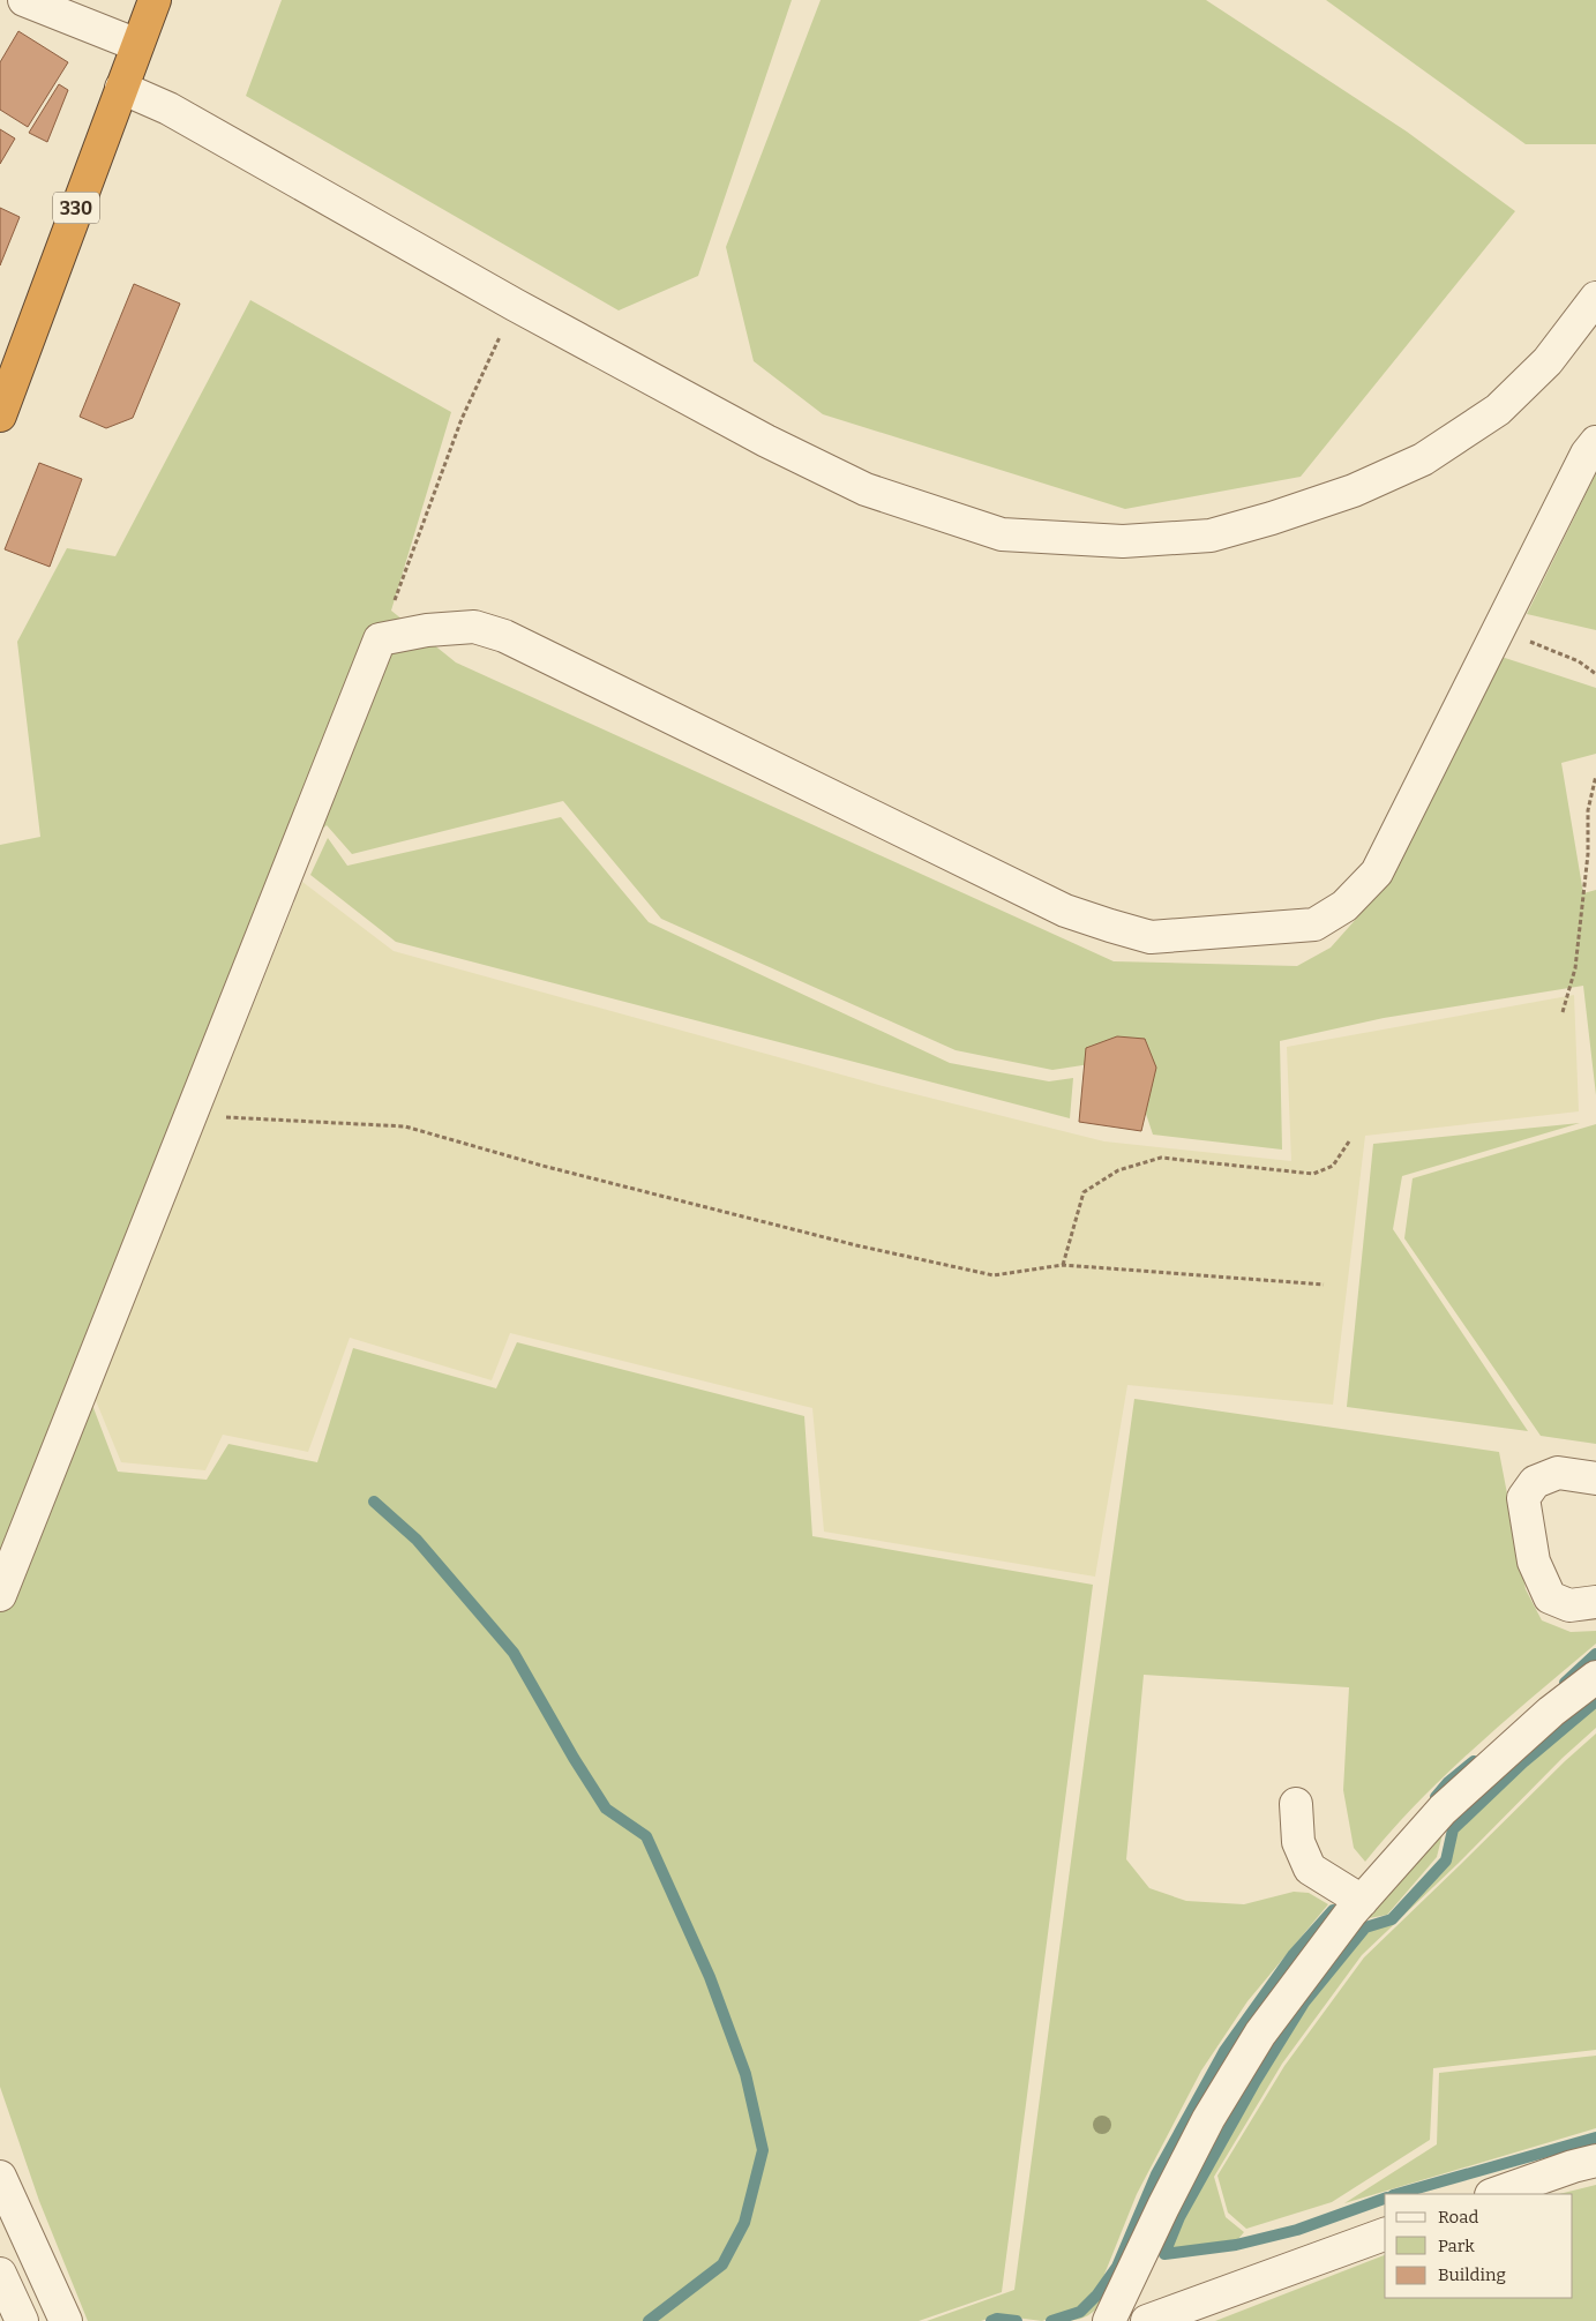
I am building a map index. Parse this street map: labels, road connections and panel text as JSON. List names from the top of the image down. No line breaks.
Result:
{"streets":{"highway":["330"]},"legend":["Road","Park","Building"]}
